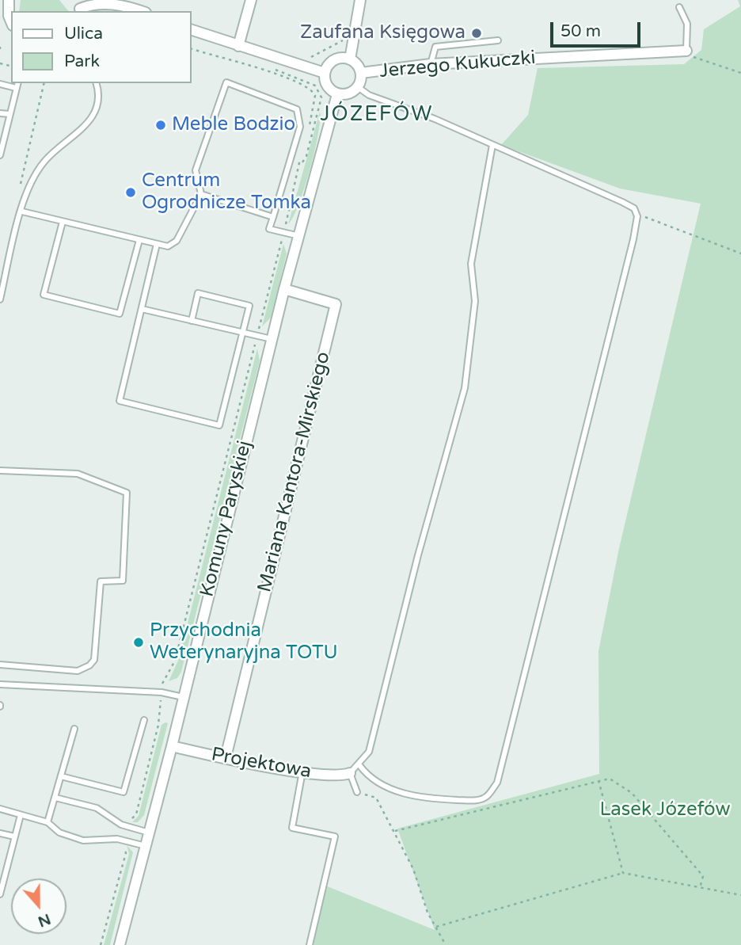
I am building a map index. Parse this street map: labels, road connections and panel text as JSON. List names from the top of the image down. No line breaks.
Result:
{"streets":{"street":["Jerzego Kukuczki","Mariana Kantora-Mirskiego","Komuny Paryskiej","Projektowa"]},"crossings":[["Jerzego Kukuczki","Komuny Paryskiej"],["Mariana Kantora-Mirskiego","Komuny Paryskiej"],["Mariana Kantora-Mirskiego","Projektowa"],["Komuny Paryskiej","Projektowa"]],"districts":["JÓZEFÓW"],"parks":["Lasek Józefów"],"places":["Zaufana Księgowa","Meble Bodzio","Centrum Ogrodnicze Tomka","Przychodnia Weterynaryjna TOTU"],"legend":["Ulica","Park"],"scale_bar":"50 m","north":"bottom"}
